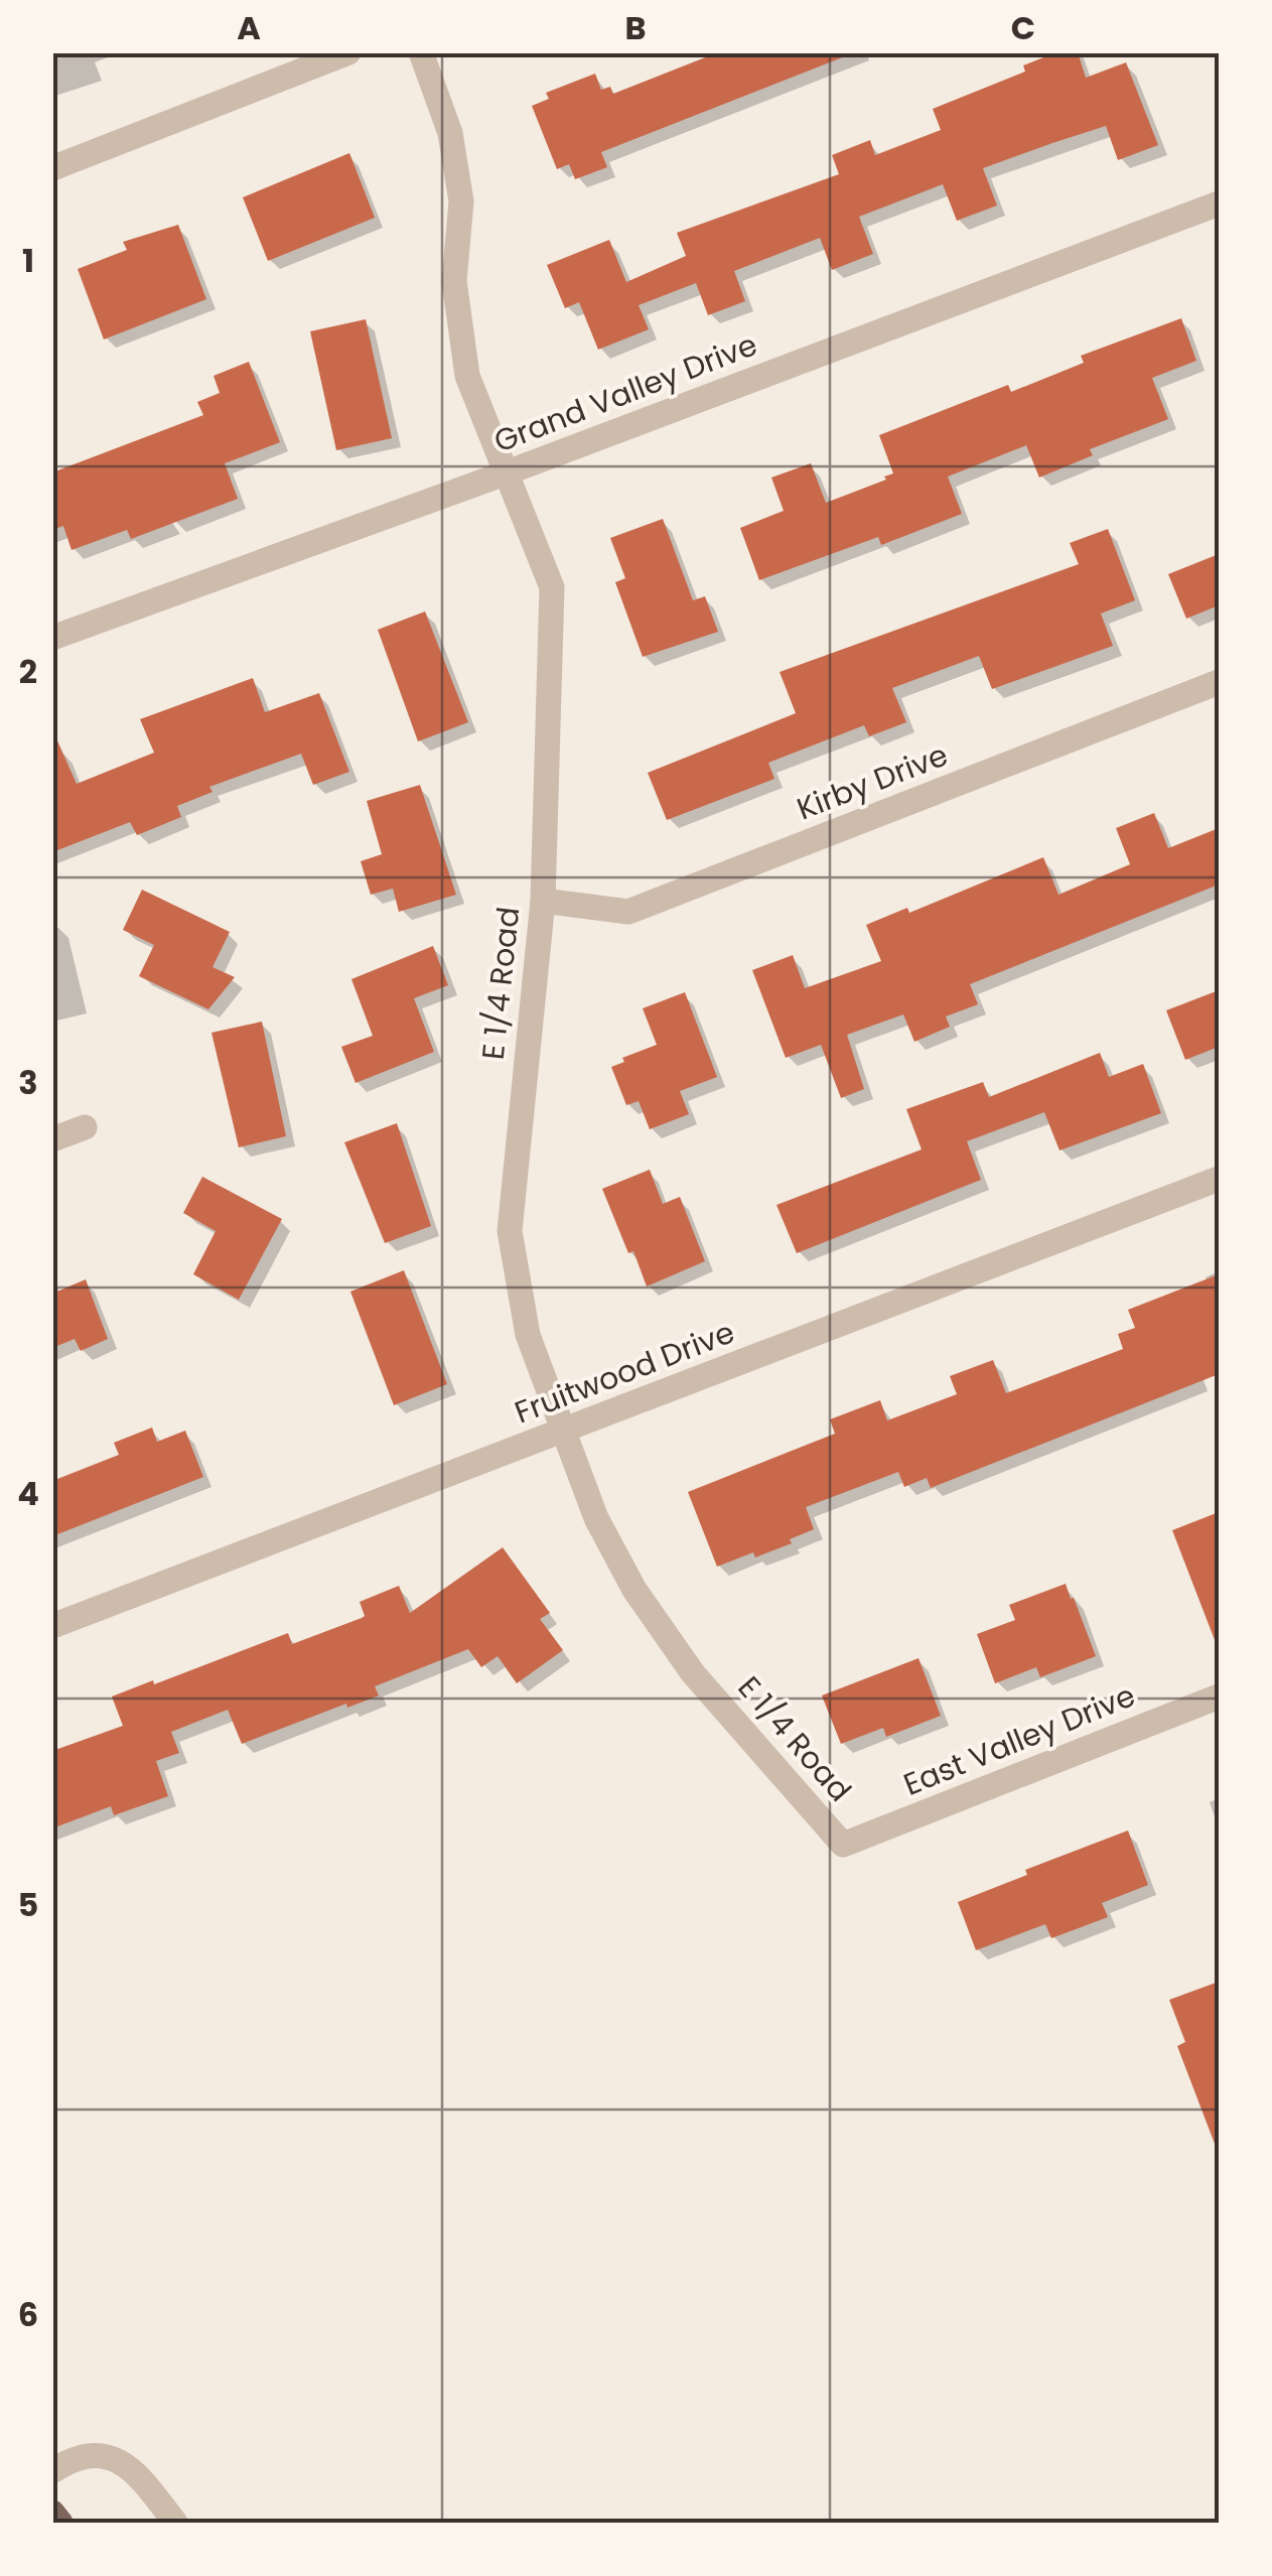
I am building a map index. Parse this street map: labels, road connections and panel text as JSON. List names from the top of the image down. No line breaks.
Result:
{"streets":{"street":["Grand Valley Drive","Kirby Drive","E 1/4 Road","Fruitwood Drive","East Valley Drive"]},"crossings":[["Grand Valley Drive","E 1/4 Road"],["Kirby Drive","E 1/4 Road"],["E 1/4 Road","Fruitwood Drive"],["E 1/4 Road","East Valley Drive"]],"grid":{"columns":["A","B","C"],"rows":["1","2","3","4","5","6"]}}
